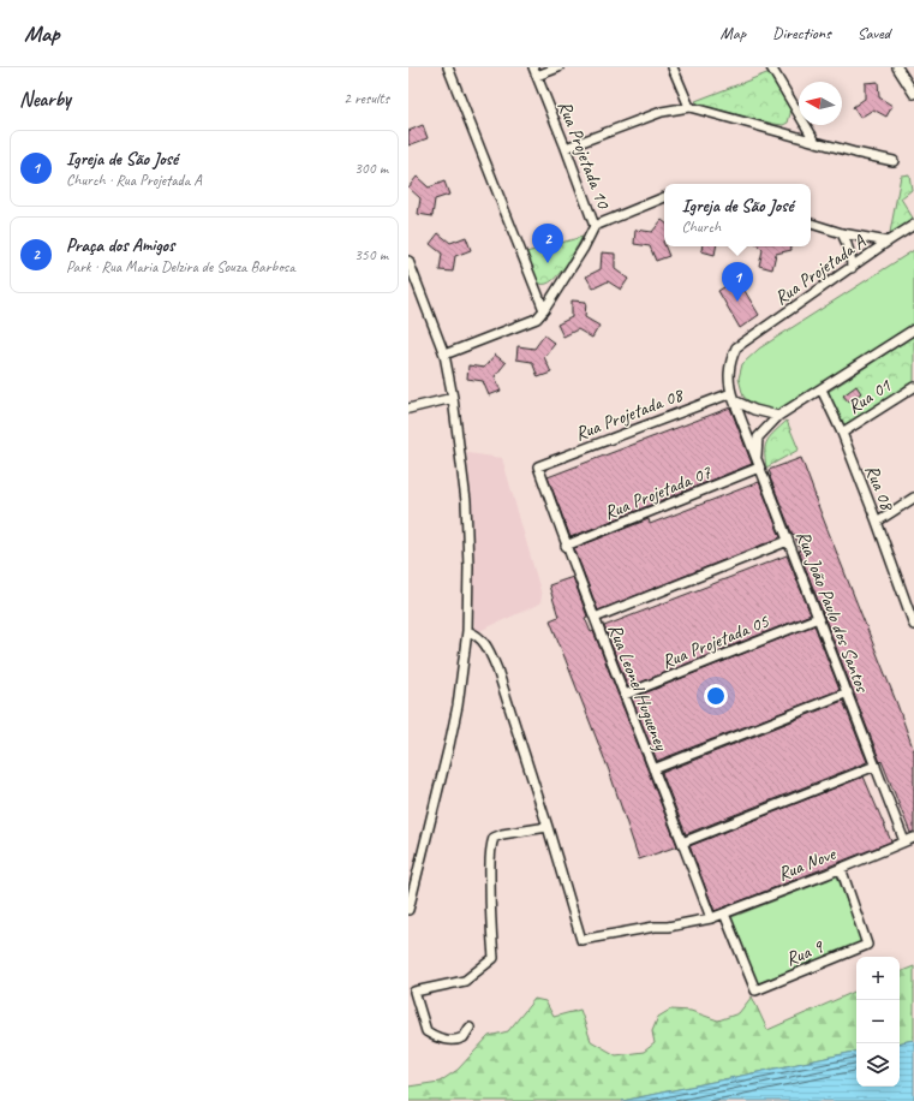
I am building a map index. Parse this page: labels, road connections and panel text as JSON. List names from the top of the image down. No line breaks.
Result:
{"streets":{"street":["Rua Projetada 10","Rua Projetada A","Rua 01","Rua Projetada 08","Rua 08","Rua Projetada 07","Rua João Paulo dos Santos","Rua Projetada 05","Rua Leonel Hugueney","Rua Nove","Rua 9"]},"crossings":[["Rua Projetada A","Rua Projetada 08"],["Rua Projetada A","Rua João Paulo dos Santos"],["Rua 01","Rua 08"],["Rua Projetada 08","Rua João Paulo dos Santos"],["Rua Projetada 08","Rua Leonel Hugueney"],["Rua Projetada 07","Rua João Paulo dos Santos"],["Rua Projetada 07","Rua Leonel Hugueney"],["Rua João Paulo dos Santos","Rua Projetada 05"],["Rua João Paulo dos Santos","Rua Nove"],["Rua Projetada 05","Rua Leonel Hugueney"],["Rua Leonel Hugueney","Rua Nove"],["Rua Nove","Rua 9"]],"north":"left","page":{"header":"Map","nav":["Map","Directions","Saved"],"heading":["Nearby","2 results"],"list":[{"mark":"1","name":"Igreja de São José","note":"Church · Rua Projetada A","value":"300 m"},{"mark":"2","name":"Praça dos Amigos","note":"Park · Rua Maria Delzira de Souza Barbosa","value":"350 m"}],"popup":["Igreja de São José","Church"],"pins":["2","1"],"map_buttons":["+","−"]}}
